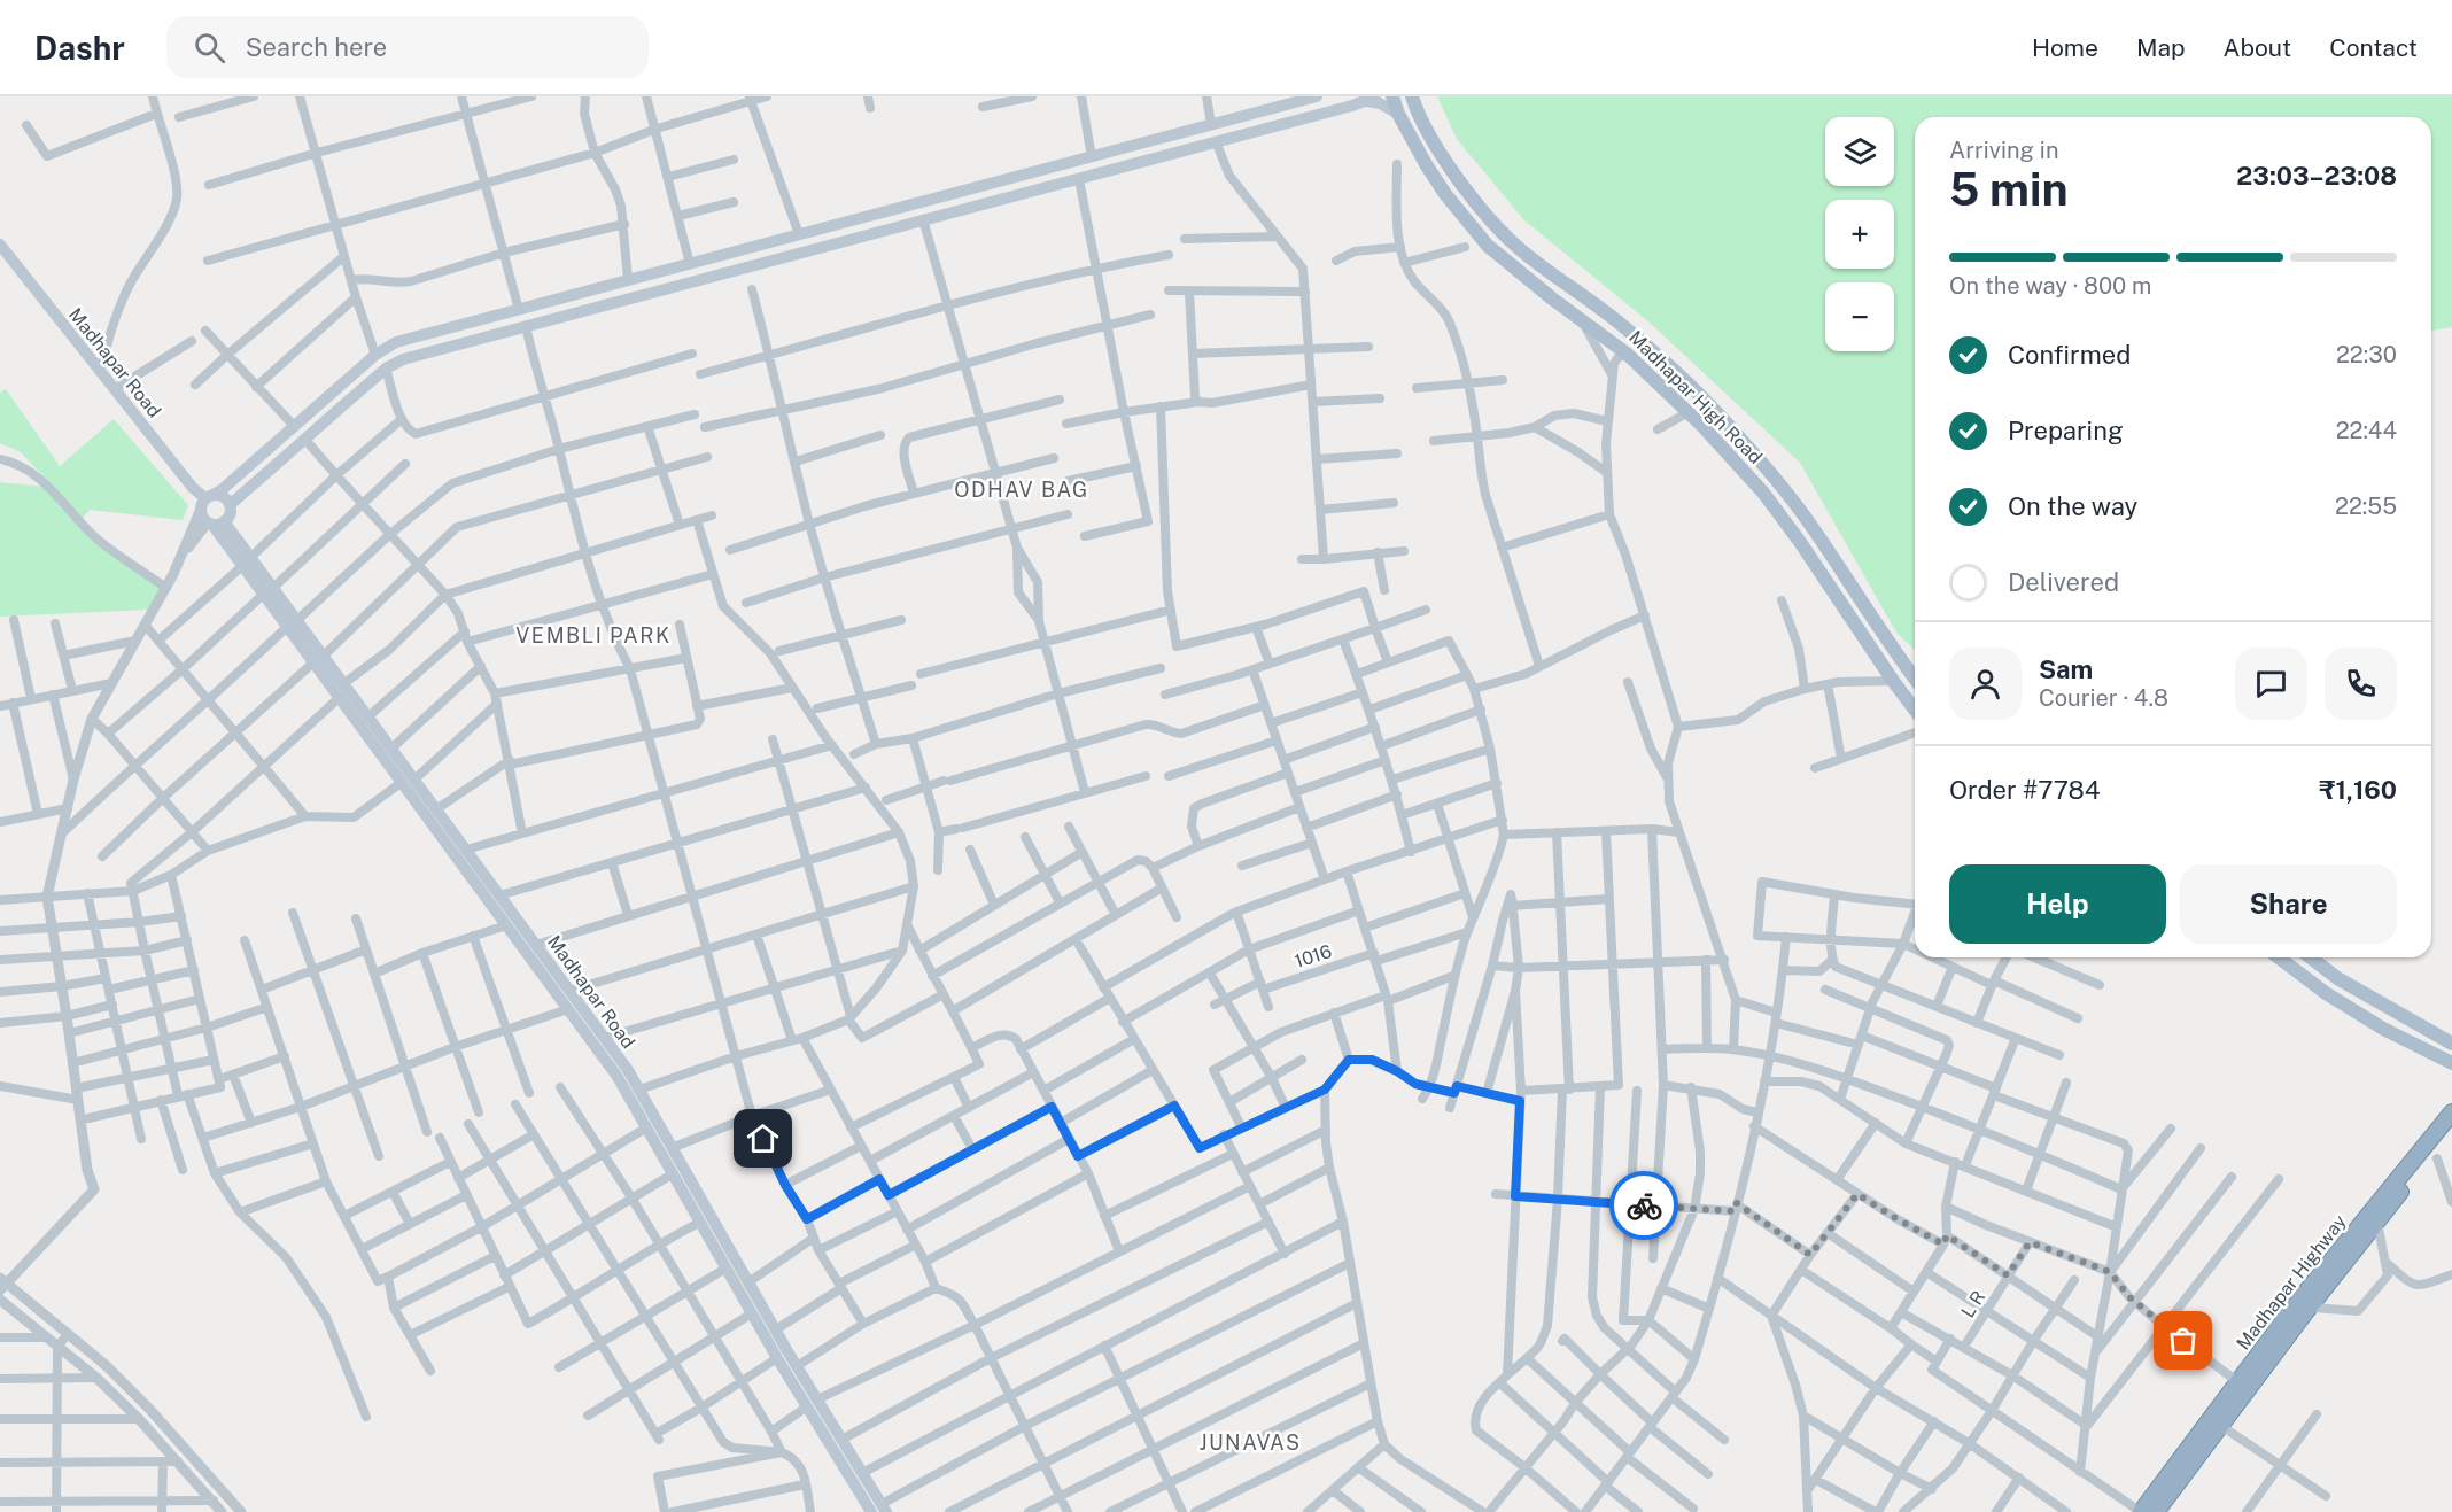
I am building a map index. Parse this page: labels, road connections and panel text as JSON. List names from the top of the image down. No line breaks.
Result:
{"streets":{"highway":["Madhapar Highway"],"main road":["Madhapar Road","Madhapar High Road"],"street":["1016","L R"]},"districts":["ODHAV BAG","VEMBLI PARK","JUNAVAS"],"page":{"header":"Dashr","search":"Search here","nav":["Home","Map","About","Contact"],"map_buttons":["+","−"],"heading":["5 min","Arriving in","23:03–23:08"],"panel":["Sam","Courier · 4.8","Order #7784","₹1,160"],"bar":"On the way · 800 m","list":[["Confirmed","22:30"],["Preparing","22:44"],["On the way","22:55"],"Delivered"],"buttons":["Help","Share"]}}
